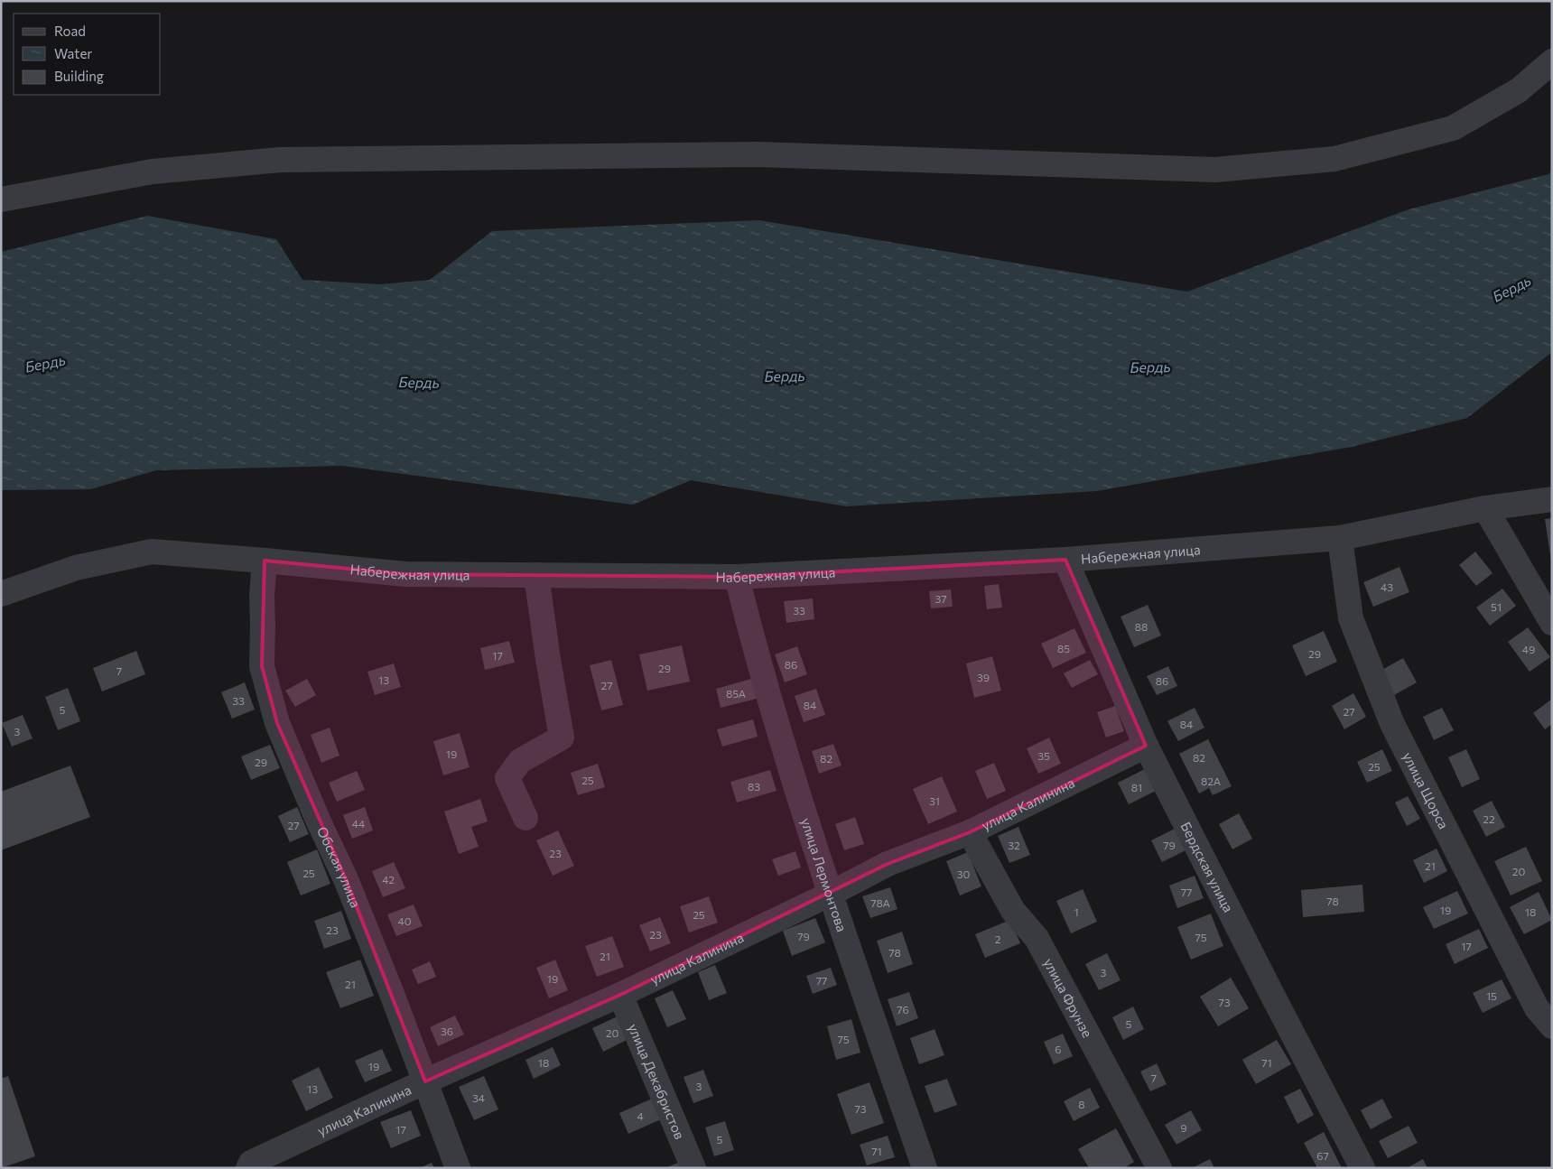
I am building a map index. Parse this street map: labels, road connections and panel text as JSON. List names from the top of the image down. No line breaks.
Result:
{"streets":{"street":["Набережная улица","улица Щорса","улица Калинина","Обская улица","Бердская улица","улица Лермонтова","улица Фрунзе","улица Декабристов"]},"crossings":[["Набережная улица","улица Щорса"],["Набережная улица","Обская улица"],["Набережная улица","Бердская улица"],["Набережная улица","улица Лермонтова"],["улица Калинина","Обская улица"],["улица Калинина","Бердская улица"],["улица Калинина","улица Лермонтова"],["улица Калинина","улица Фрунзе"],["улица Калинина","улица Декабристов"]],"water":["Бердь"],"house_numbers":["43","37","51","33","88","85","49","29","17","86","29","7","39","13","86","27","85А","33","84","5","27","84","3","19","35","82","82","29","25","25","82А","83","81","31","22","44","27","32","79","23","21","20","25","30","42","77","78","78А","19","1","18","25","40","23","23","79","75","2","17","78","21","3","19","77","21","15","73","76","5","36","20","75","6","18","71","19","7","3","13","34","8","73","4","9","17","5","71","67"],"legend":["Road","Water","Building"]}
